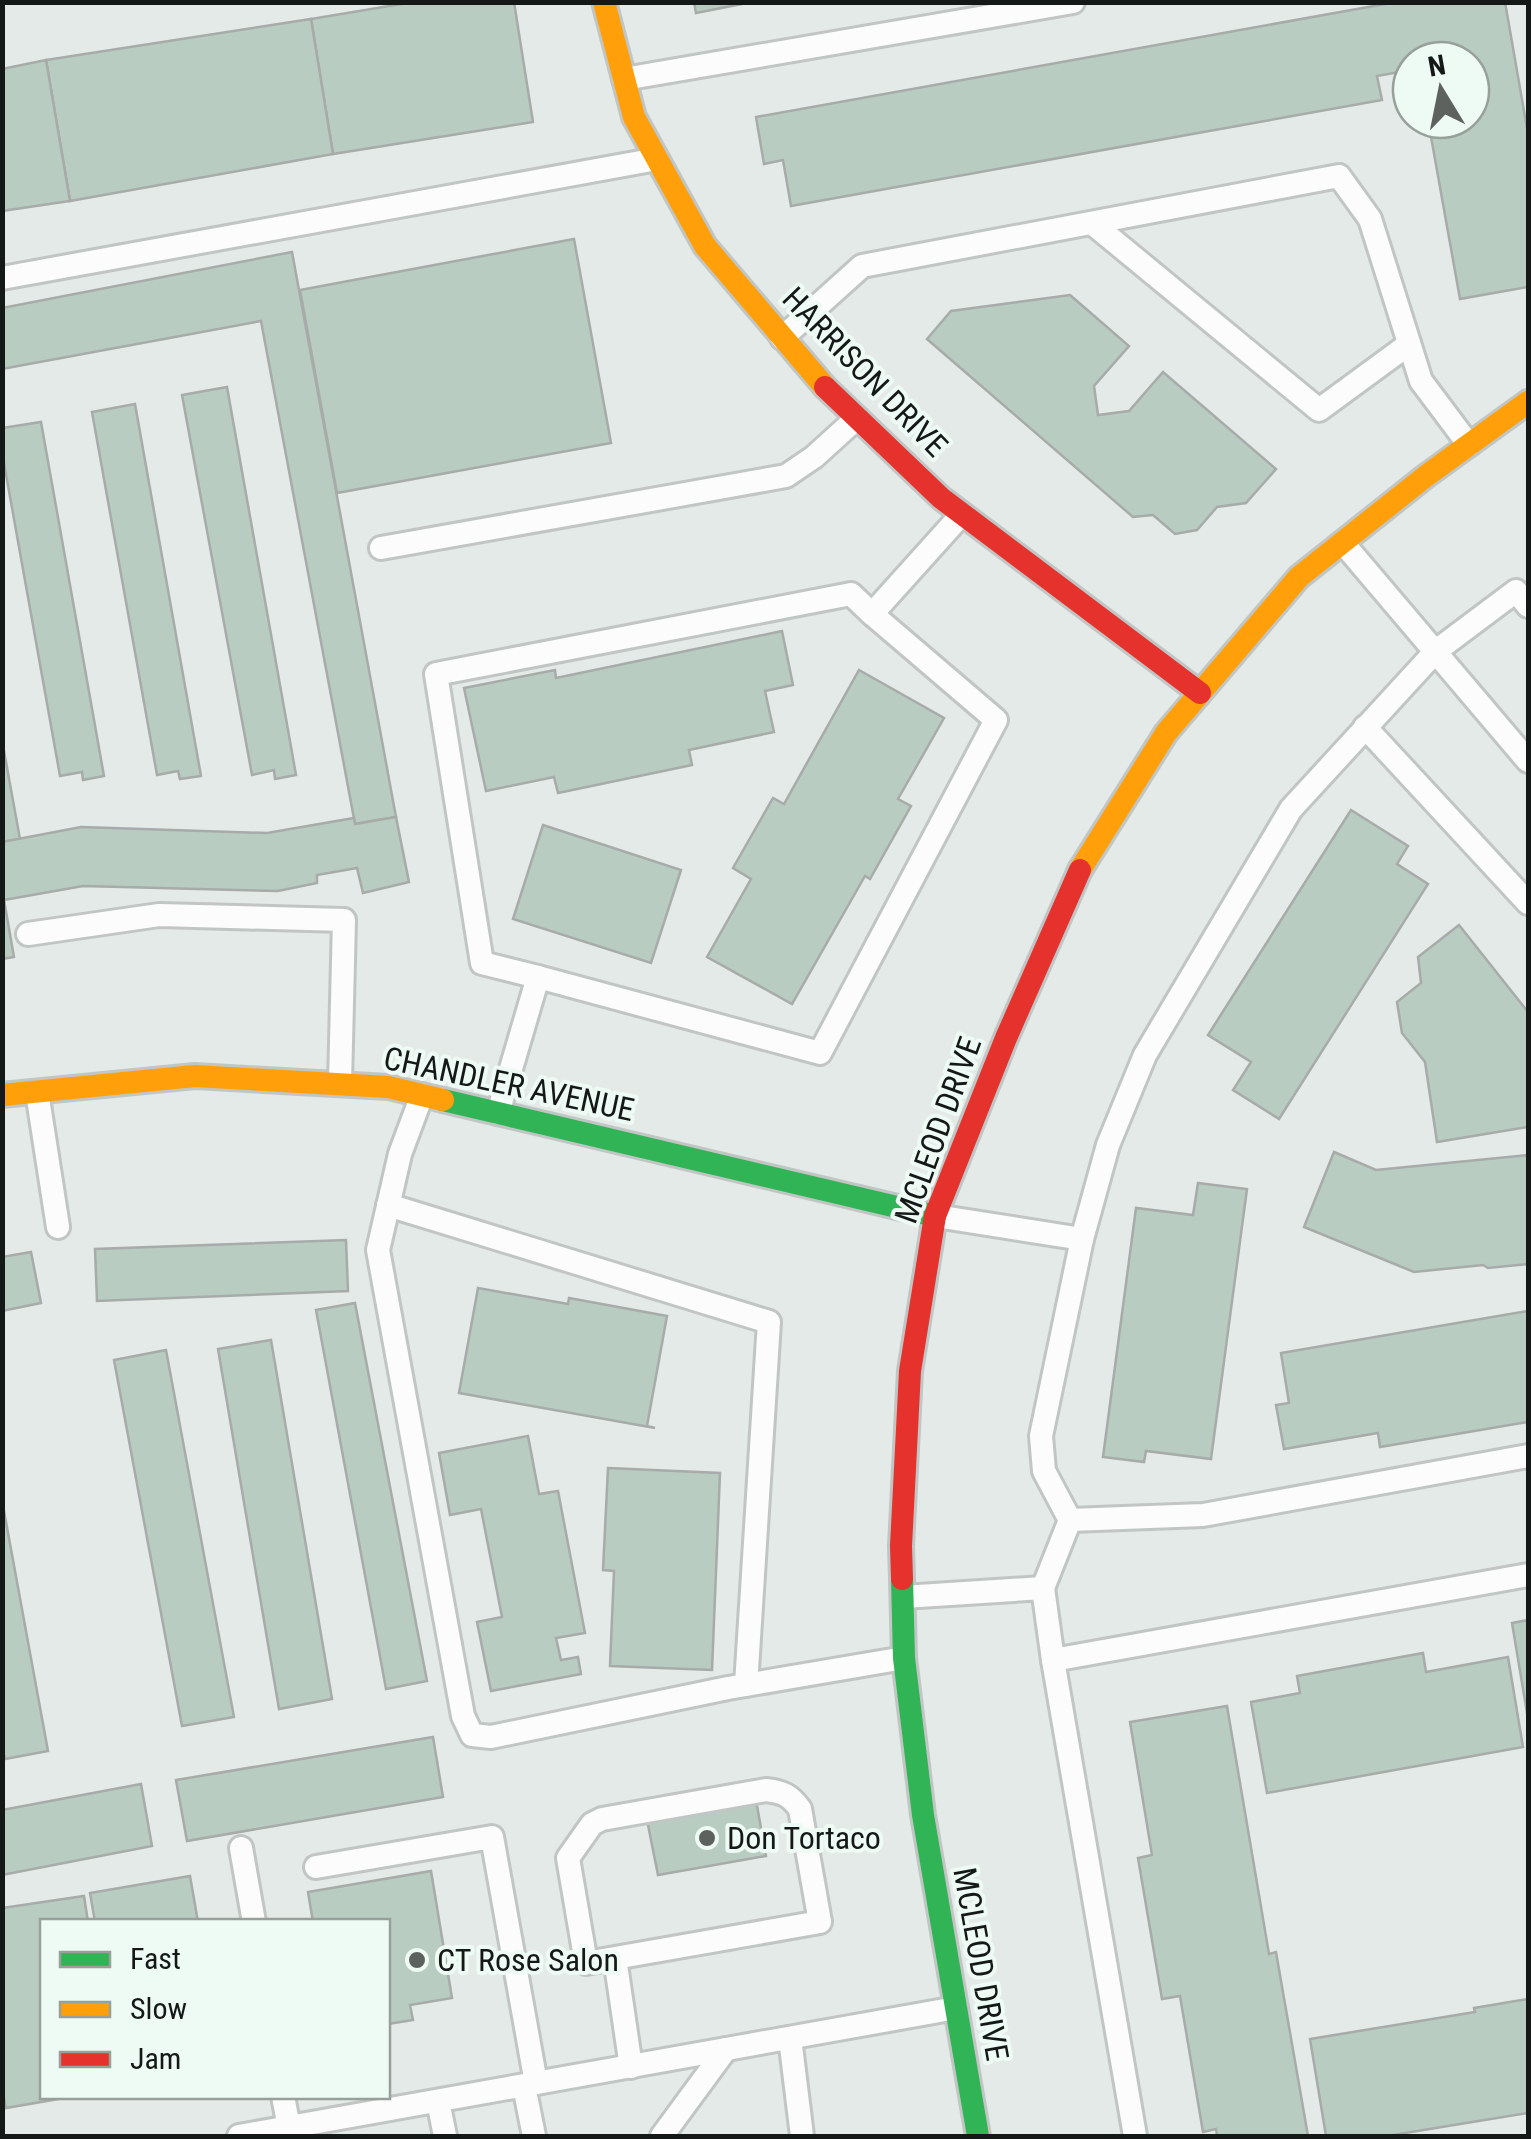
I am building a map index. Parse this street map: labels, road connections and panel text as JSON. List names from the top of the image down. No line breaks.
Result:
{"streets":{"street":["HARRISON DRIVE","CHANDLER AVENUE","MCLEOD DRIVE"]},"crossings":[["HARRISON DRIVE","MCLEOD DRIVE"],["CHANDLER AVENUE","MCLEOD DRIVE"]],"places":["Don Tortaco","CT Rose Salon"],"legend":["Fast","Slow","Jam"],"north":"top"}
